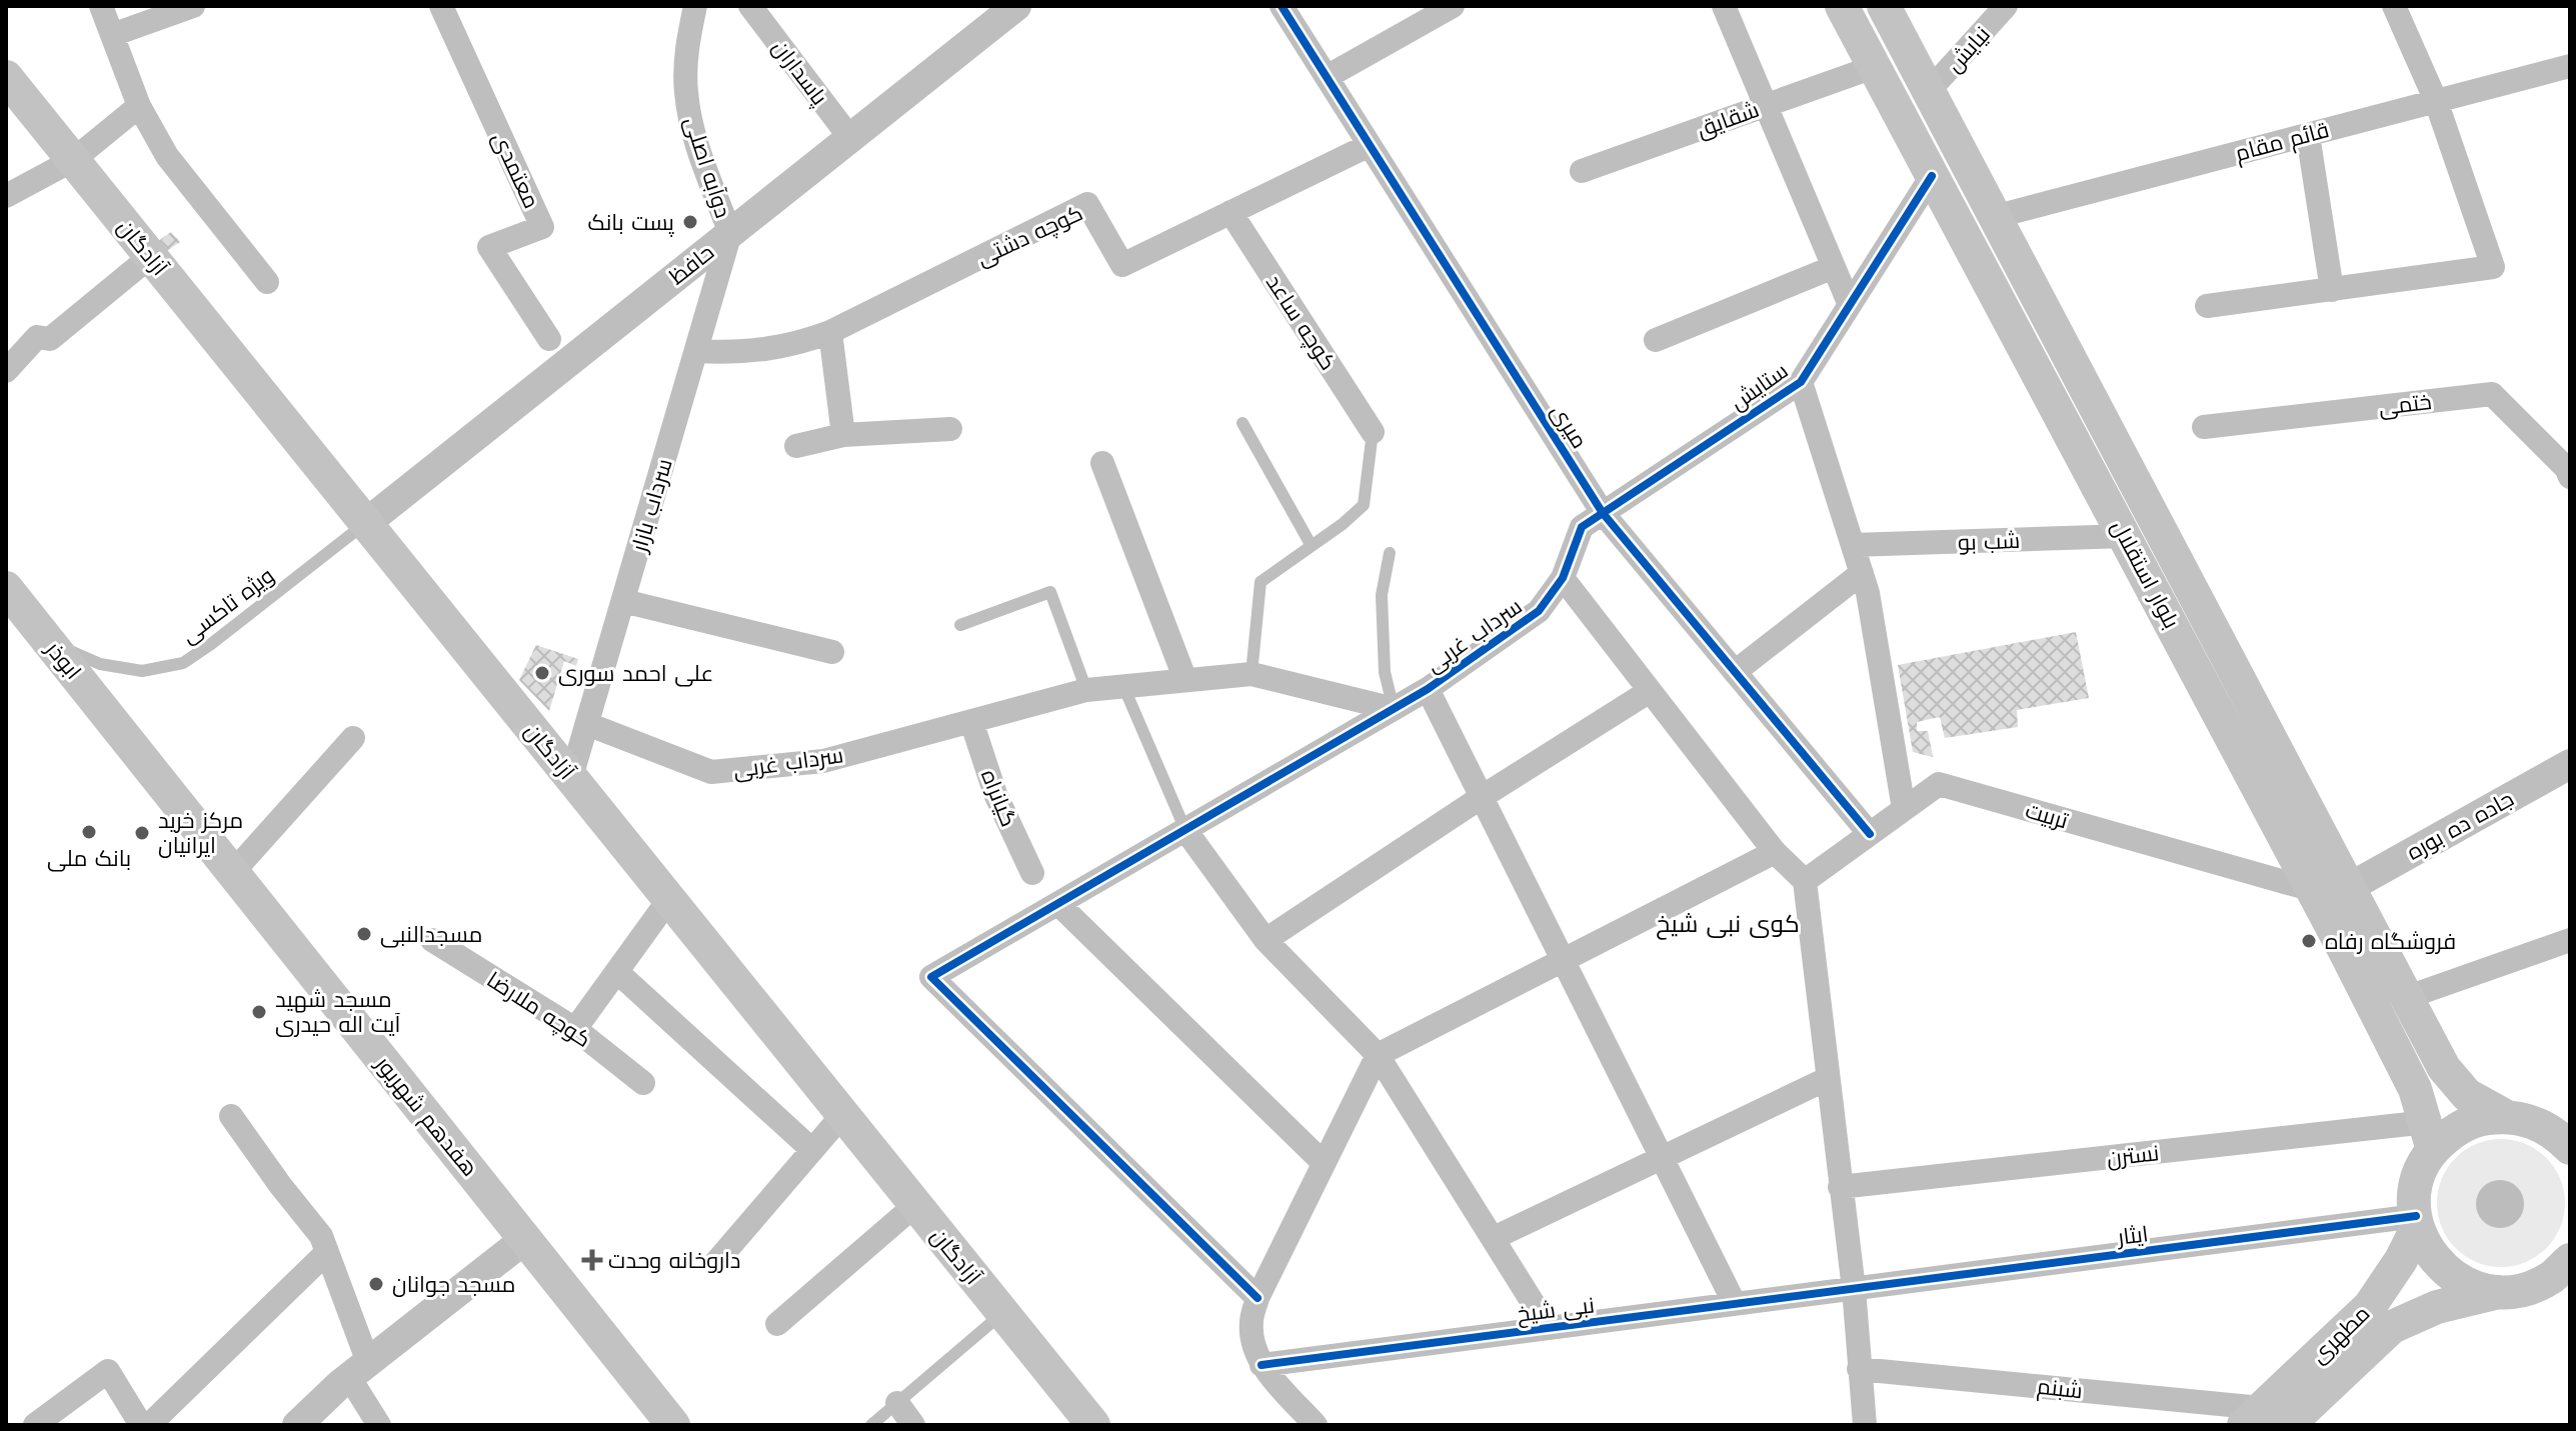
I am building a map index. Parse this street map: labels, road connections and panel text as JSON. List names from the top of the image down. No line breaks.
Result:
{"streets":{"main road":["آزادگان","بلوار استقلال","ابوذر","هفدهم شهریور","مطهری"],"street":["نیایش","پاسداران","شقایق","قائم مقام","دوآبه اصلی","معتمدی","کوچه دشتی","حافظ","کوچه ساعد","ستایش","ختمی","میری","سرداب بازار","شب بو","سرداب غربی","گیانراه","تربیت","جاده ده بوره","کوچه ملارضا","نسترن","ایثار","نبی شیخ","شبنم"],"lane":["ویژه تاکسی"]},"crossings":[["نیایش","بلوار استقلال"],["پاسداران","حافظ"],["شقایق","بلوار استقلال"],["قائم مقام","بلوار استقلال"],["دوآبه اصلی","حافظ"],["دوآبه اصلی","سرداب بازار"],["کوچه دشتی","کوچه ساعد"],["کوچه دشتی","میری"],["کوچه دشتی","سرداب بازار"],["آزادگان","حافظ"],["آزادگان","سرداب بازار"],["آزادگان","ویژه تاکسی"],["حافظ","سرداب بازار"],["حافظ","ویژه تاکسی"],["ستایش","میری"],["ستایش","بلوار استقلال"],["ستایش","سرداب غربی"],["میری","تربیت"],["سرداب بازار","سرداب غربی"],["شب بو","بلوار استقلال"],["بلوار استقلال","تربیت"],["بلوار استقلال","جاده ده بوره"],["بلوار استقلال","نسترن"],["ویژه تاکسی","ابوذر"],["سرداب غربی","گیانراه"],["ابوذر","هفدهم شهریور"],["ایثار","نبی شیخ"],["ایثار","مطهری"],["مطهری","شبنم"]],"districts":["کوی نبی شیخ"],"places":{"other":["پست بانک","علی احمد سوری","بانک ملی","مرکز خرید ایرانیان","مسجدالنبی","فروشگاه رفاه","مسجد شهید آیت اله حیدری","مسجد جوانان"],"health":["داروخانه وحدت"]}}
